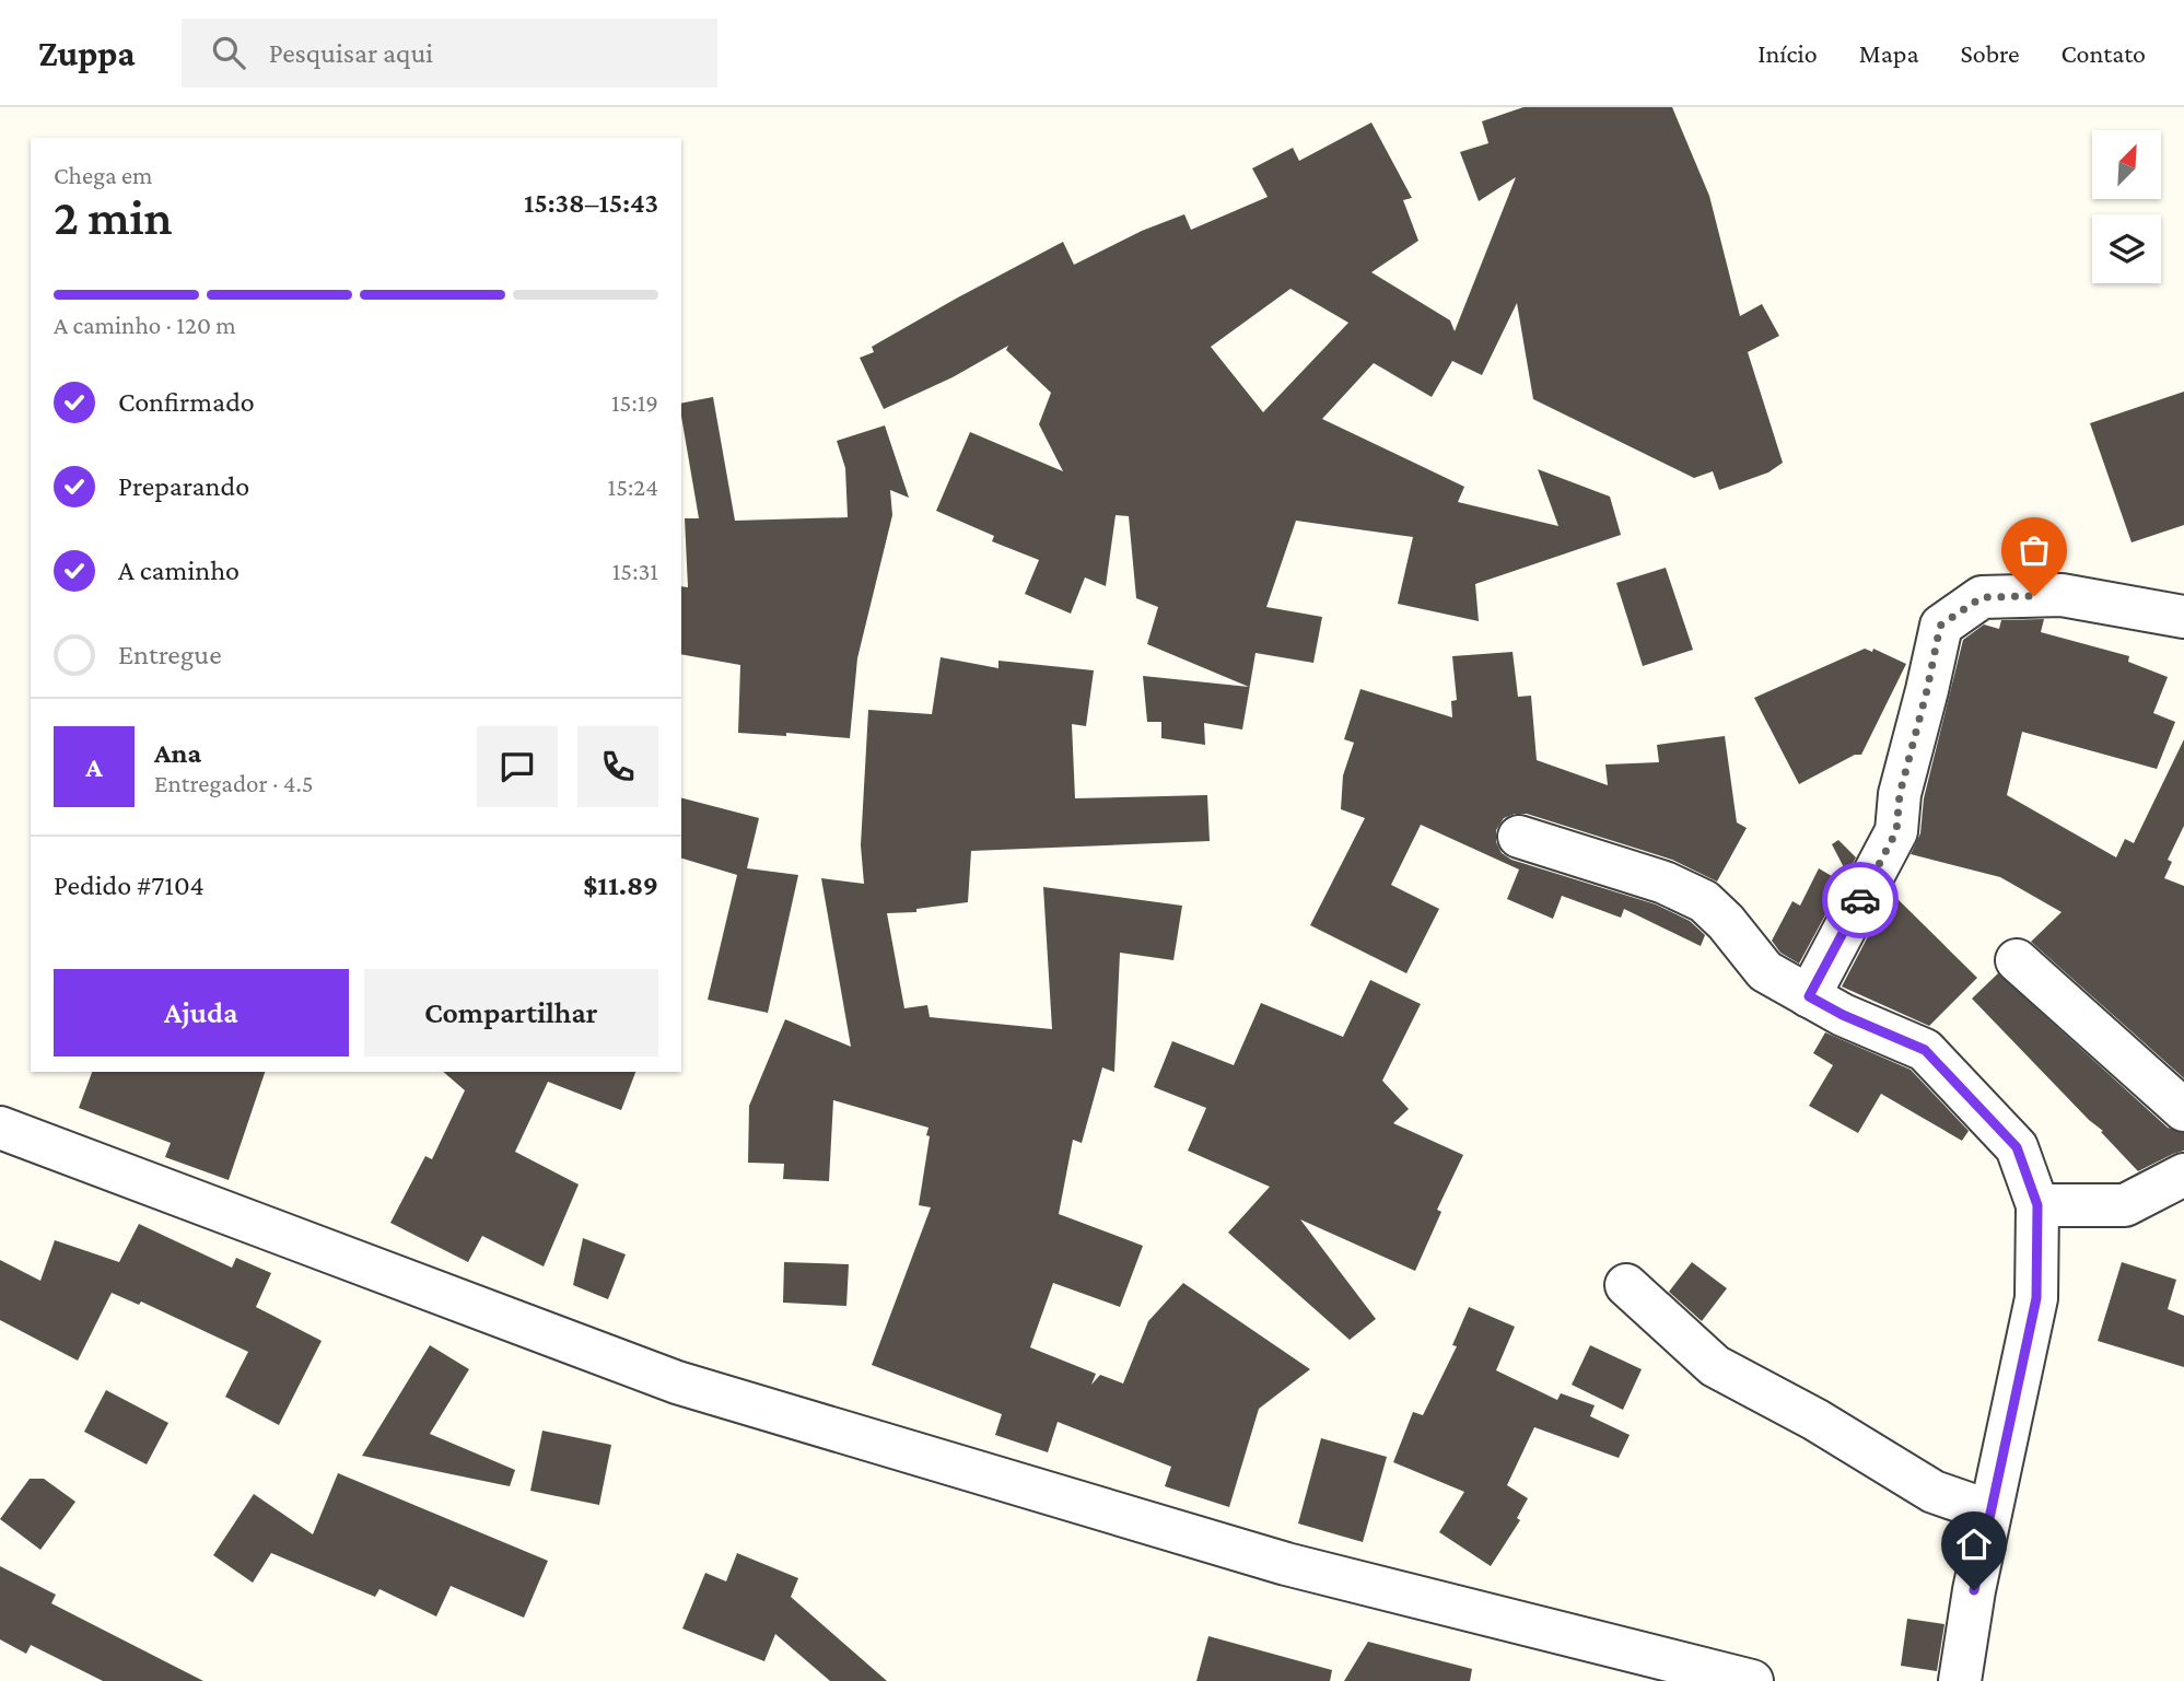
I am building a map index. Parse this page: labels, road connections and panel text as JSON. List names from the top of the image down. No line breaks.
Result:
{"north":"top right","page":{"header":"Zuppa","search":"Pesquisar aqui","nav":["Início","Mapa","Sobre","Contato"],"heading":["2 min","Chega em","15:38–15:43"],"panel":["Ana","Entregador · 4.5","Pedido #7104","$11.89"],"bar":"A caminho · 120 m","list":[["Confirmado","15:19"],["Preparando","15:24"],["A caminho","15:31"],"Entregue"],"round":"A","buttons":["Ajuda","Compartilhar"]}}
